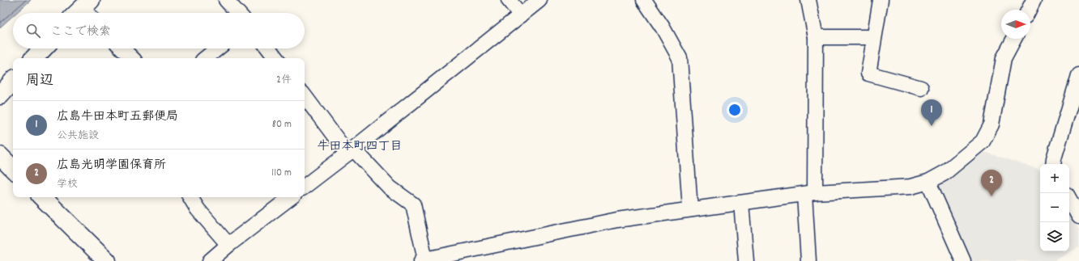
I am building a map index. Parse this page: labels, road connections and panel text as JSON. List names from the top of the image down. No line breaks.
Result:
{"districts":["牛田本町四丁目"],"north":"right","page":{"search":"ここで検索","heading":["周辺","2件"],"pins":["1","2"],"list":[{"mark":"1","name":"広島牛田本町五郵便局","note":"公共施設","value":"80 m"},{"mark":"2","name":"広島光明学園保育所","note":"学校","value":"110 m"}],"map_buttons":["+","−"]}}
